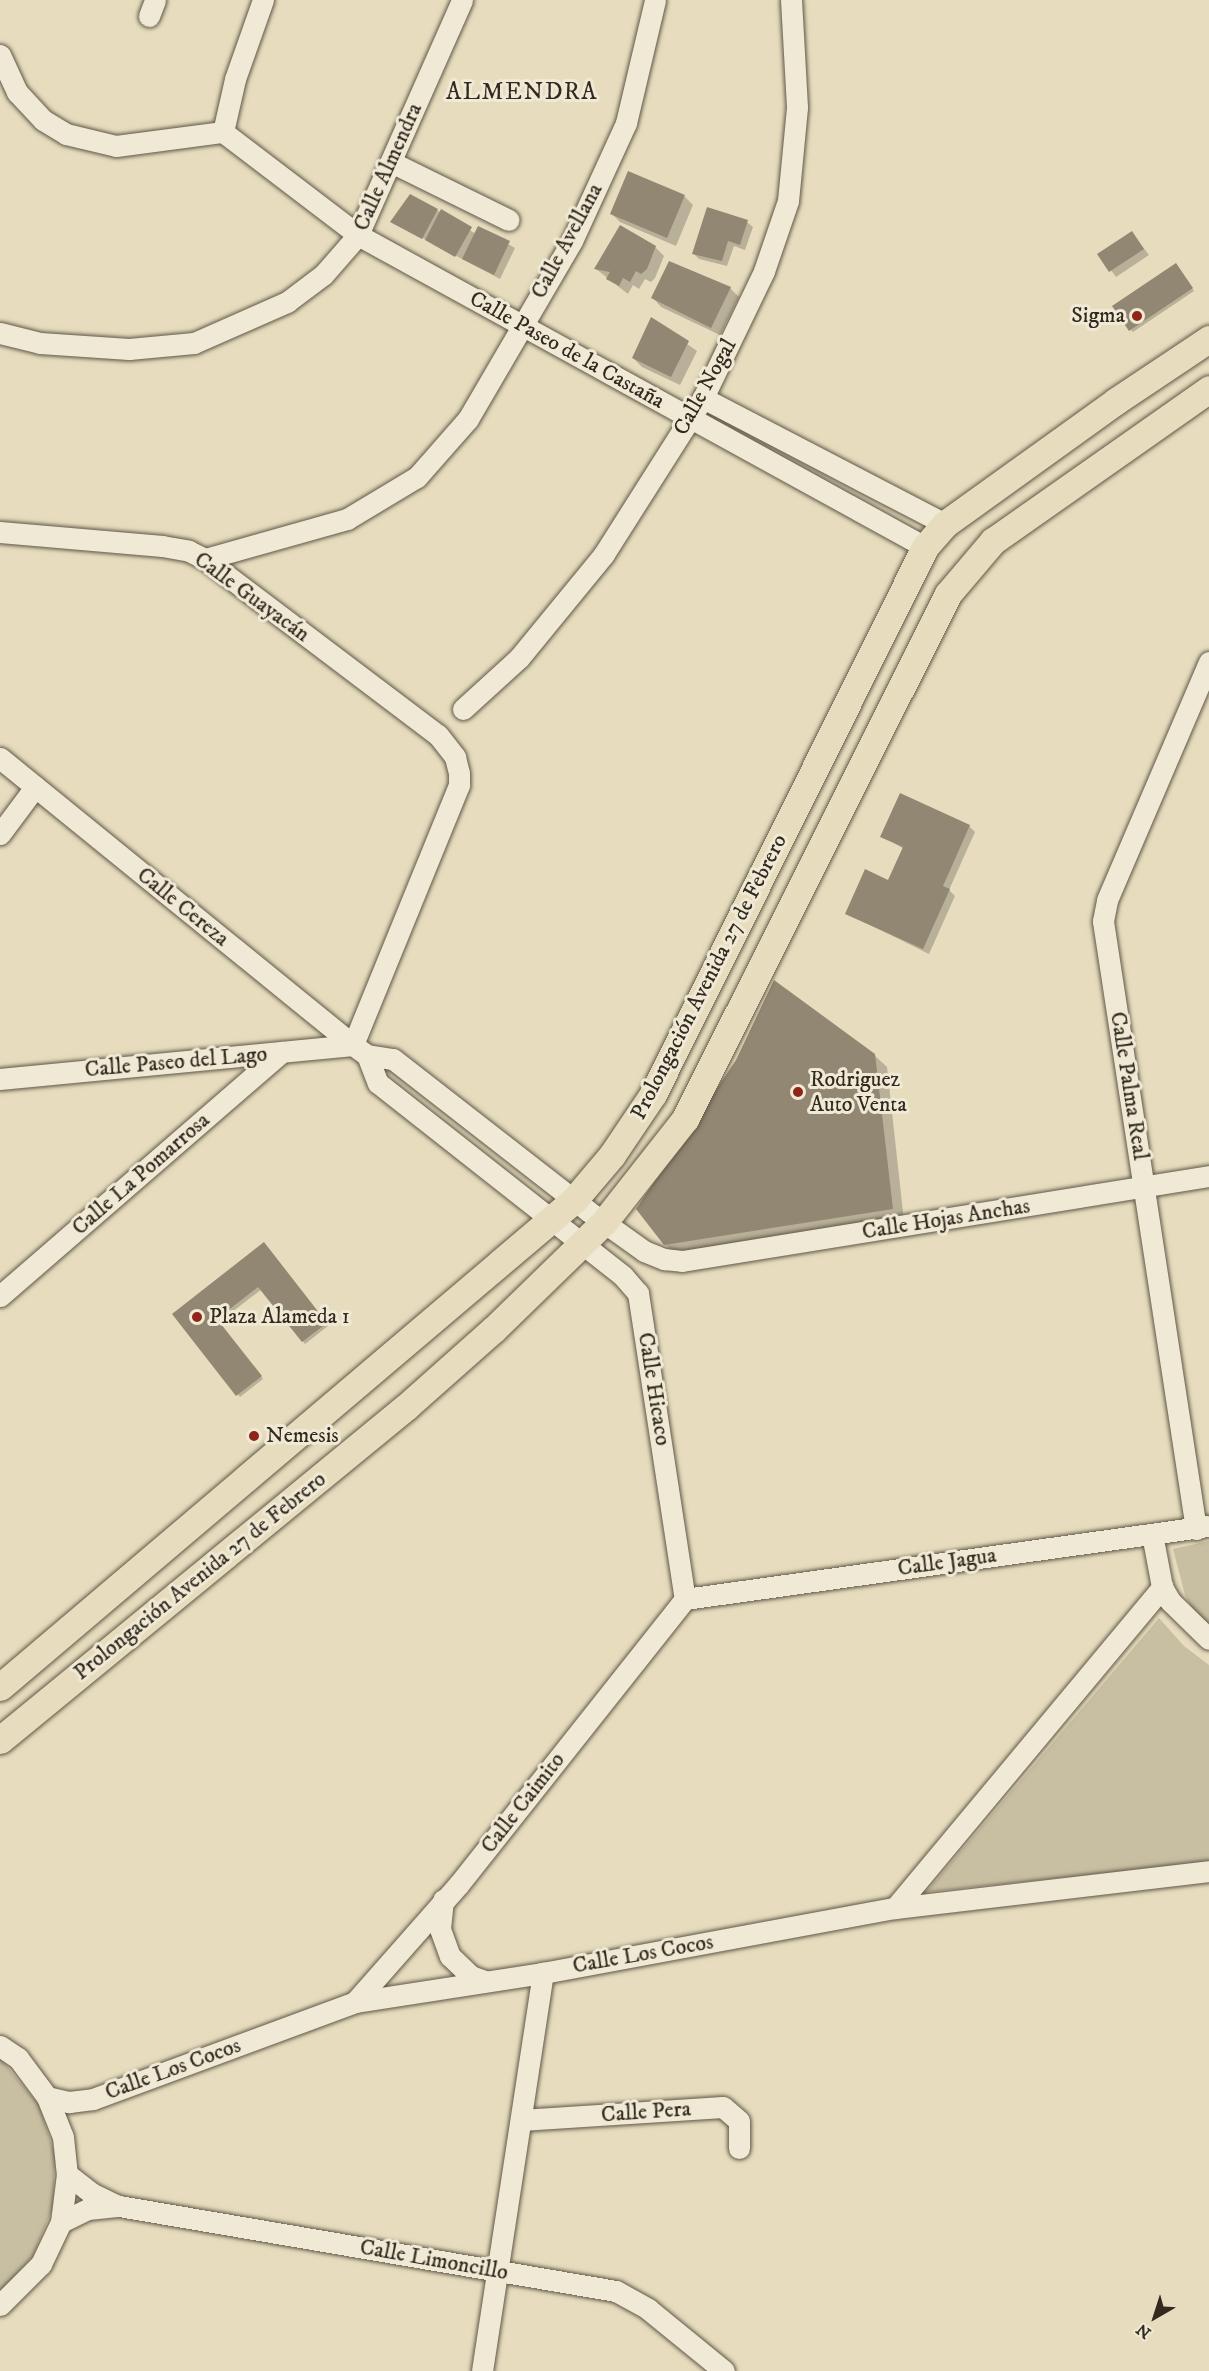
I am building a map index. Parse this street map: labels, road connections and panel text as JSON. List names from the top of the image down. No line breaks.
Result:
{"streets":{"main road":["Prolongación Avenida 27 de Febrero"],"street":["Calle Almendra","Calle Avellana","Calle Paseo de la Castaña","Calle Nogal","Calle Guayacán","Calle Cereza","Calle Paseo del Lago","Calle Palma Real","Calle La Pomarrosa","Calle Hojas Anchas","Calle Hicaco","Calle Jagua","Calle Caimito","Calle Los Cocos","Calle Pera","Calle Limoncillo"]},"crossings":[["Calle Almendra","Calle Paseo de la Castaña"],["Calle Avellana","Calle Paseo de la Castaña"],["Calle Avellana","Calle Guayacán"],["Calle Paseo de la Castaña","Calle Nogal"],["Calle Paseo de la Castaña","Prolongación Avenida 27 de Febrero"],["Calle Guayacán","Calle Cereza"],["Calle Guayacán","Calle Paseo del Lago"],["Calle Cereza","Prolongación Avenida 27 de Febrero"],["Calle Cereza","Calle Paseo del Lago"],["Calle Cereza","Calle Hojas Anchas"],["Calle Cereza","Calle Hicaco"],["Prolongación Avenida 27 de Febrero","Calle Hicaco"],["Calle Paseo del Lago","Calle La Pomarrosa"],["Calle Palma Real","Calle Hojas Anchas"],["Calle Palma Real","Calle Jagua"],["Calle Hicaco","Calle Jagua"],["Calle Hicaco","Calle Caimito"],["Calle Jagua","Calle Caimito"],["Calle Caimito","Calle Los Cocos"]],"districts":["ALMENDRA"],"places":["Sigma","Rodriguez Auto Venta","Plaza Alameda 1","Nemesis"],"north":"bottom left"}
